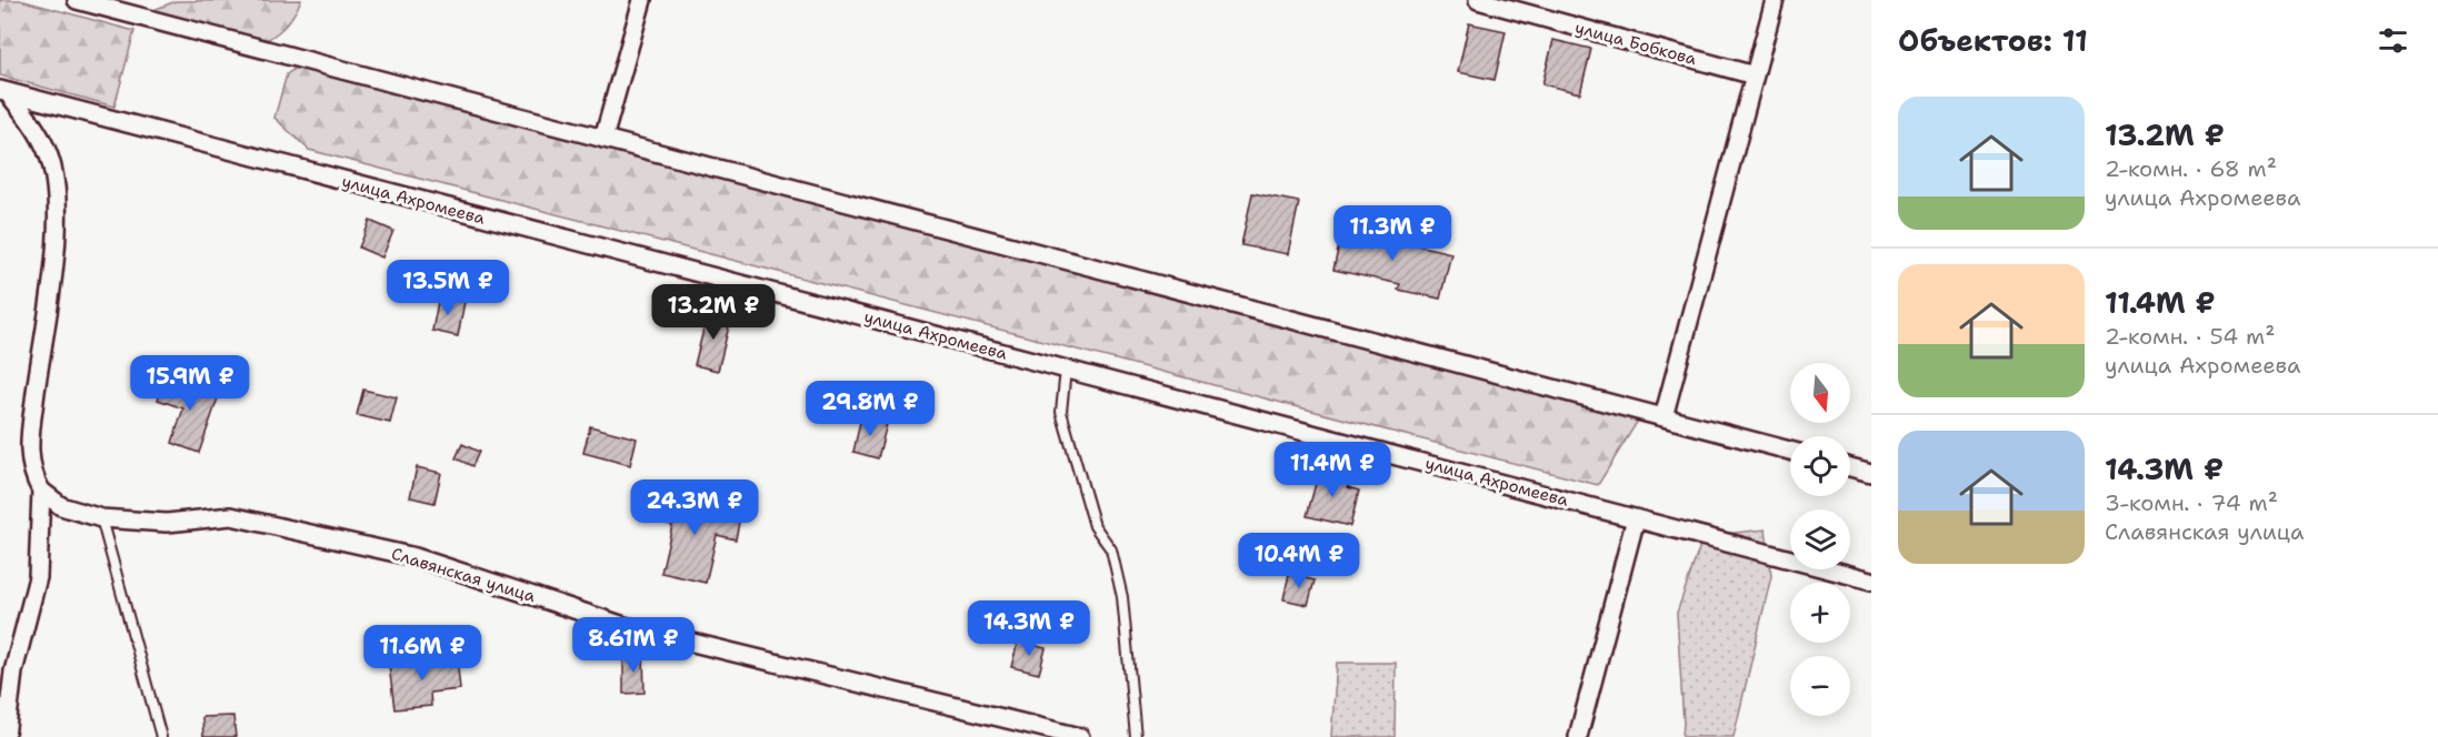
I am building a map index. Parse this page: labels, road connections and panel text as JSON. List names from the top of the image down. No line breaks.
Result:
{"streets":{"street":["улица Бобкова","улица Ахромеева","Славянская улица"]},"north":"bottom","page":{"heading":"Объектов: 11","list":[{"name":"13.2M ₽","note":"2-комн. · 68 m² · улица Ахромеева"},{"name":"11.4M ₽","note":"2-комн. · 54 m² · улица Ахромеева"},{"name":"14.3M ₽","note":"3-комн. · 74 m² · Славянская улица"}],"price":["11.3M ₽","13.5M ₽","13.2M ₽","15.9M ₽","29.8M ₽","11.4M ₽","24.3M ₽","10.4M ₽","14.3M ₽","8.61M ₽","11.6M ₽"],"map_buttons":["+","−"]}}
